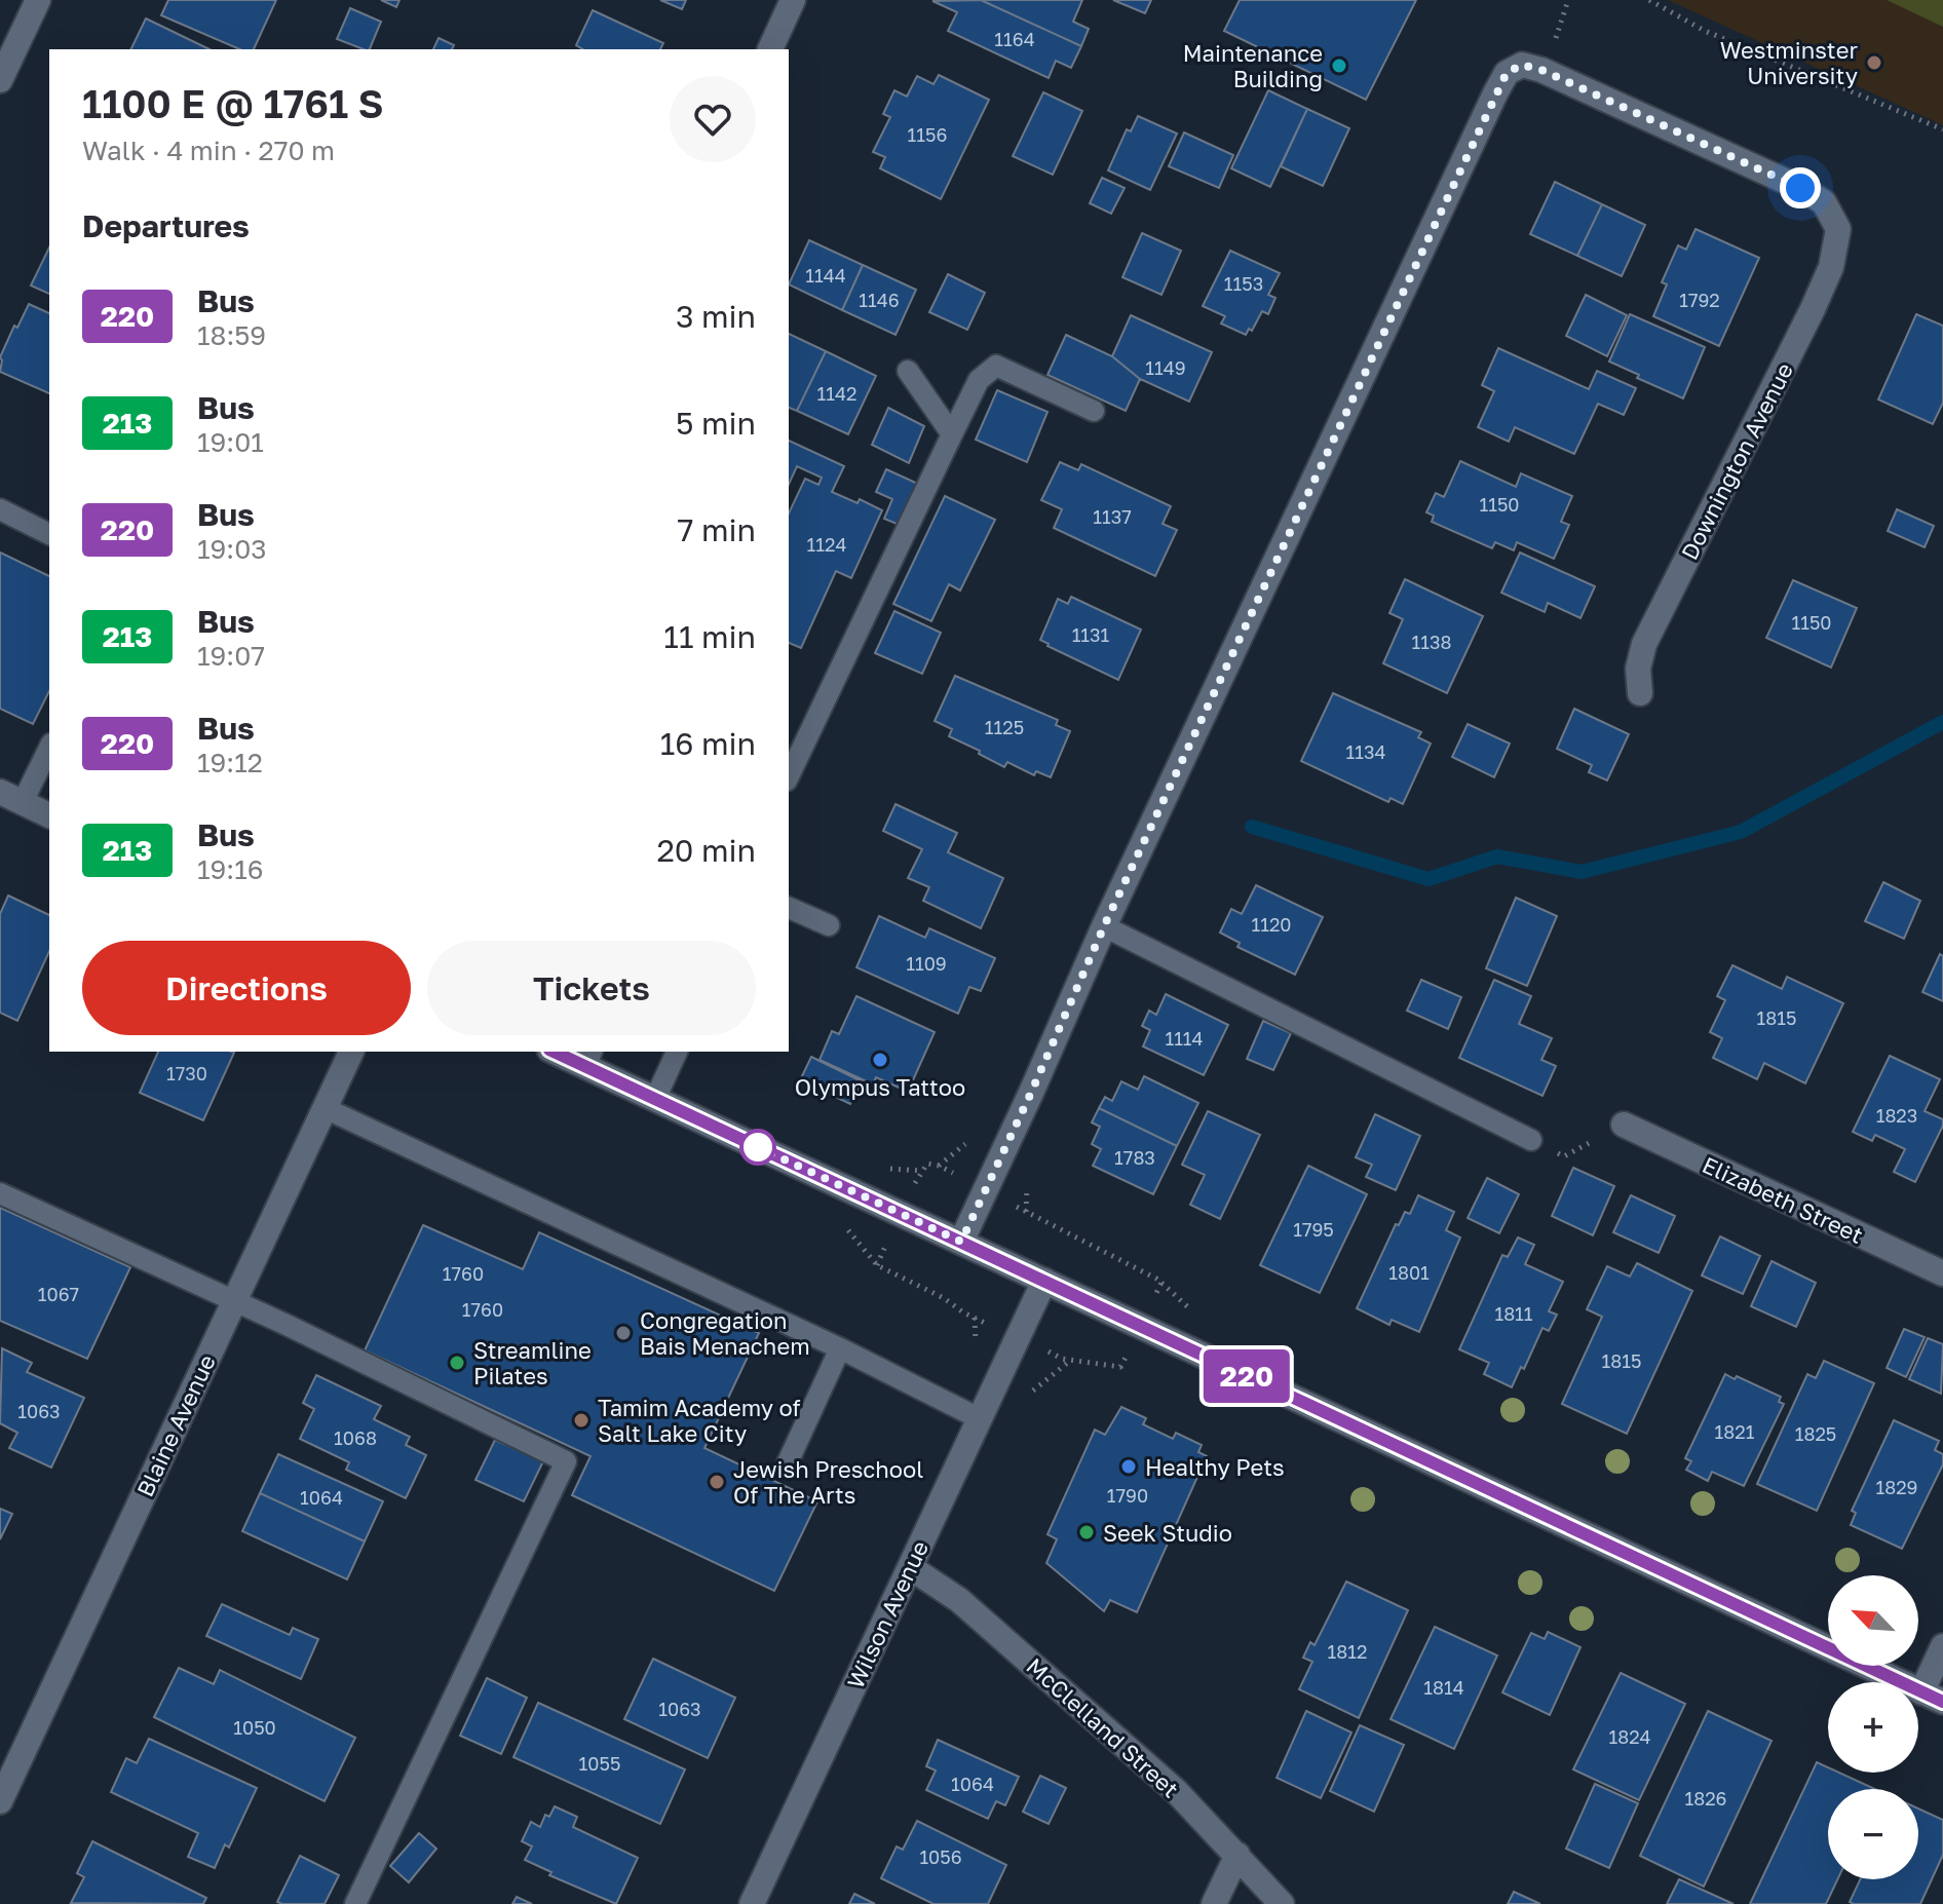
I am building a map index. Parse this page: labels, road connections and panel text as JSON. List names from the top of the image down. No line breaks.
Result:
{"streets":{"street":["Downington Avenue","Elizabeth Street","Blaine Avenue","Wilson Avenue","McClelland Street"]},"crossings":[["Wilson Avenue","McClelland Street"]],"places":["Westminster University","Maintenance Building","Olympus Tattoo","Congregation Bais Menachem","Streamline Pilates","Tamim Academy of Salt Lake City","Healthy Pets","Jewish Preschool Of The Arts","Seek Studio"],"lines":["bus line 220"],"house_numbers":["1164","1156","1144","1153","1146","1792","1149","1142","1150","1137","1124","1150","1131","1138","1125","1134","1120","1109","1815","1114","1730","1823","1783","1795","1801","1760","1067","1760","1811","1815","1063","1821","1825","1068","1829","1790","1064","1812","1814","1063","1050","1824","1055","1064","1826","1056"],"north":"top left","page":{"on_map":"220","heading":[["1100 E @ 1761 S","Walk · 4 min · 270 m"],"Departures"],"list":[{"mark":"220","name":"Bus","note":"18:59","value":"3 min"},{"mark":"213","name":"Bus","note":"19:01","value":"5 min"},{"mark":"220","name":"Bus","note":"19:03","value":"7 min"},{"mark":"213","name":"Bus","note":"19:07","value":"11 min"},{"mark":"220","name":"Bus","note":"19:12","value":"16 min"},{"mark":"213","name":"Bus","note":"19:16","value":"20 min"}],"buttons":["Directions","Tickets"],"map_buttons":["+","−"]}}
